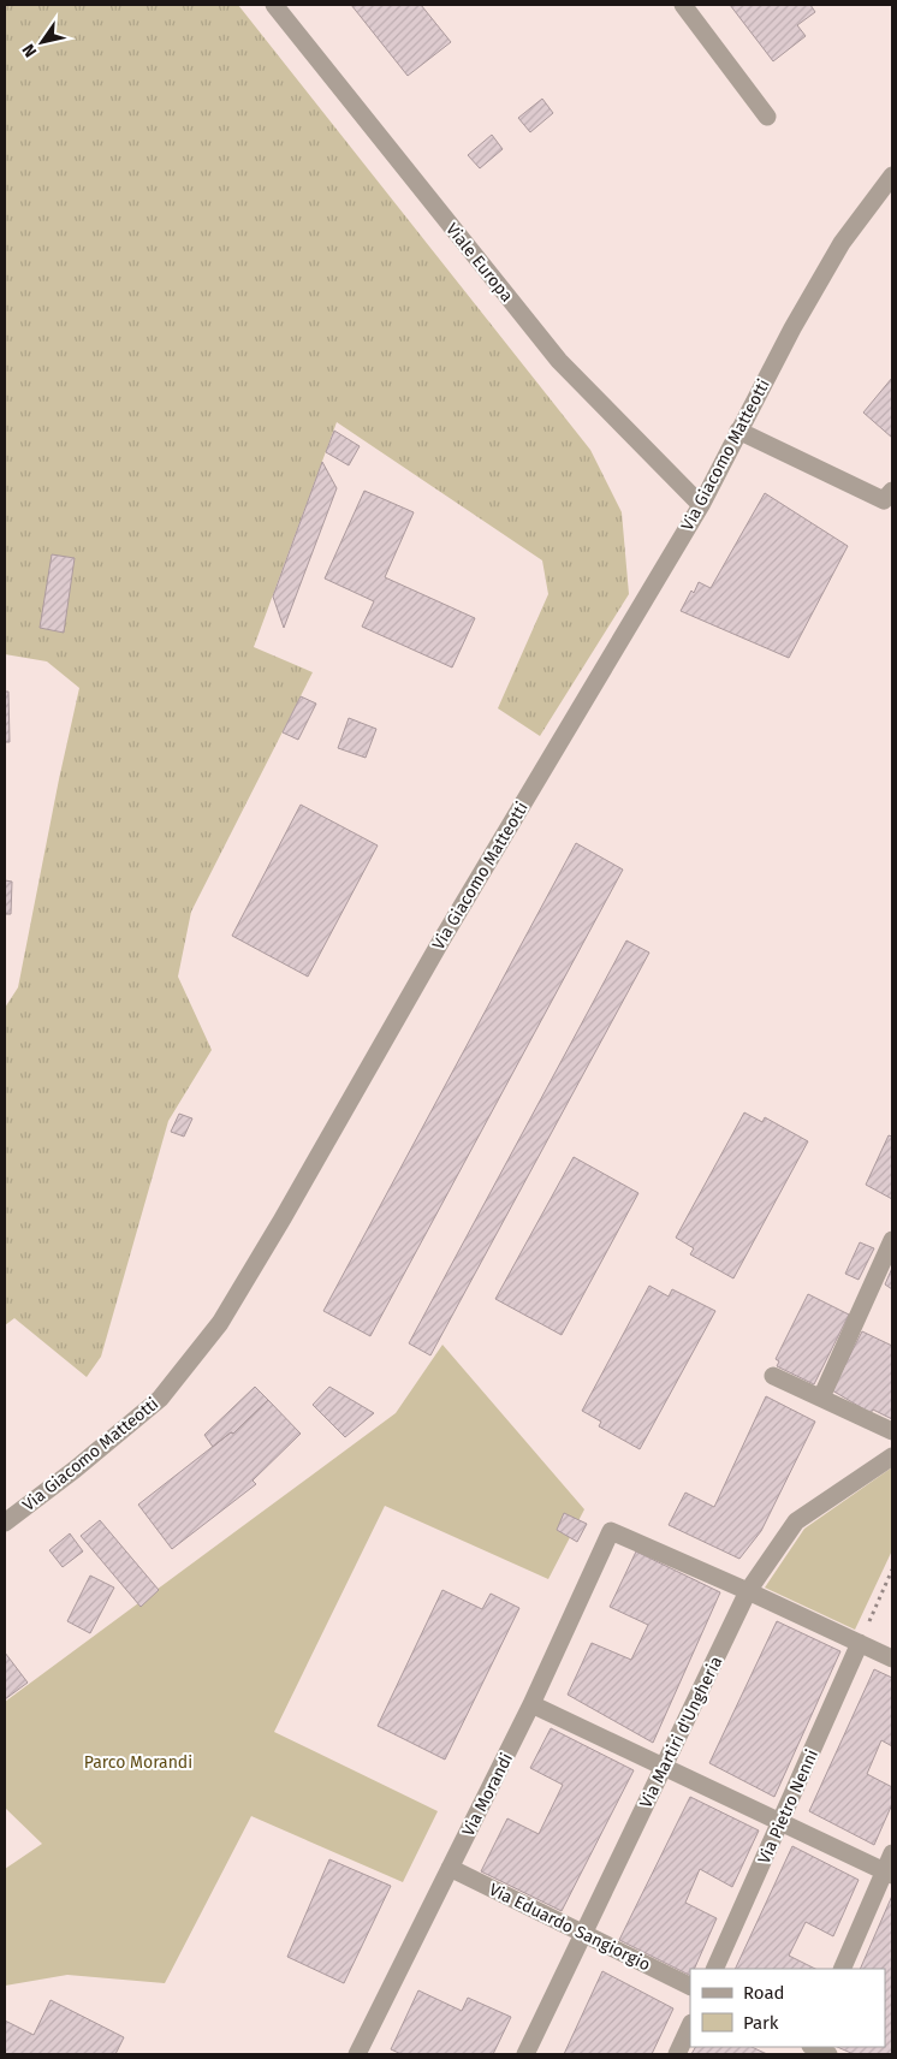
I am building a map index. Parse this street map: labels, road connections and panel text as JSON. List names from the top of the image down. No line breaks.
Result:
{"streets":{"street":["Viale Europa","Via Giacomo Matteotti","Via Martiri d'Ungheria","Via Morandi","Via Pietro Nenni","Via Eduardo Sangiorgio"]},"crossings":[["Viale Europa","Via Giacomo Matteotti"],["Via Martiri d'Ungheria","Via Morandi"],["Via Martiri d'Ungheria","Via Eduardo Sangiorgio"],["Via Morandi","Via Eduardo Sangiorgio"]],"parks":["Parco Morandi"],"legend":["Road","Park"],"north":"bottom left"}
